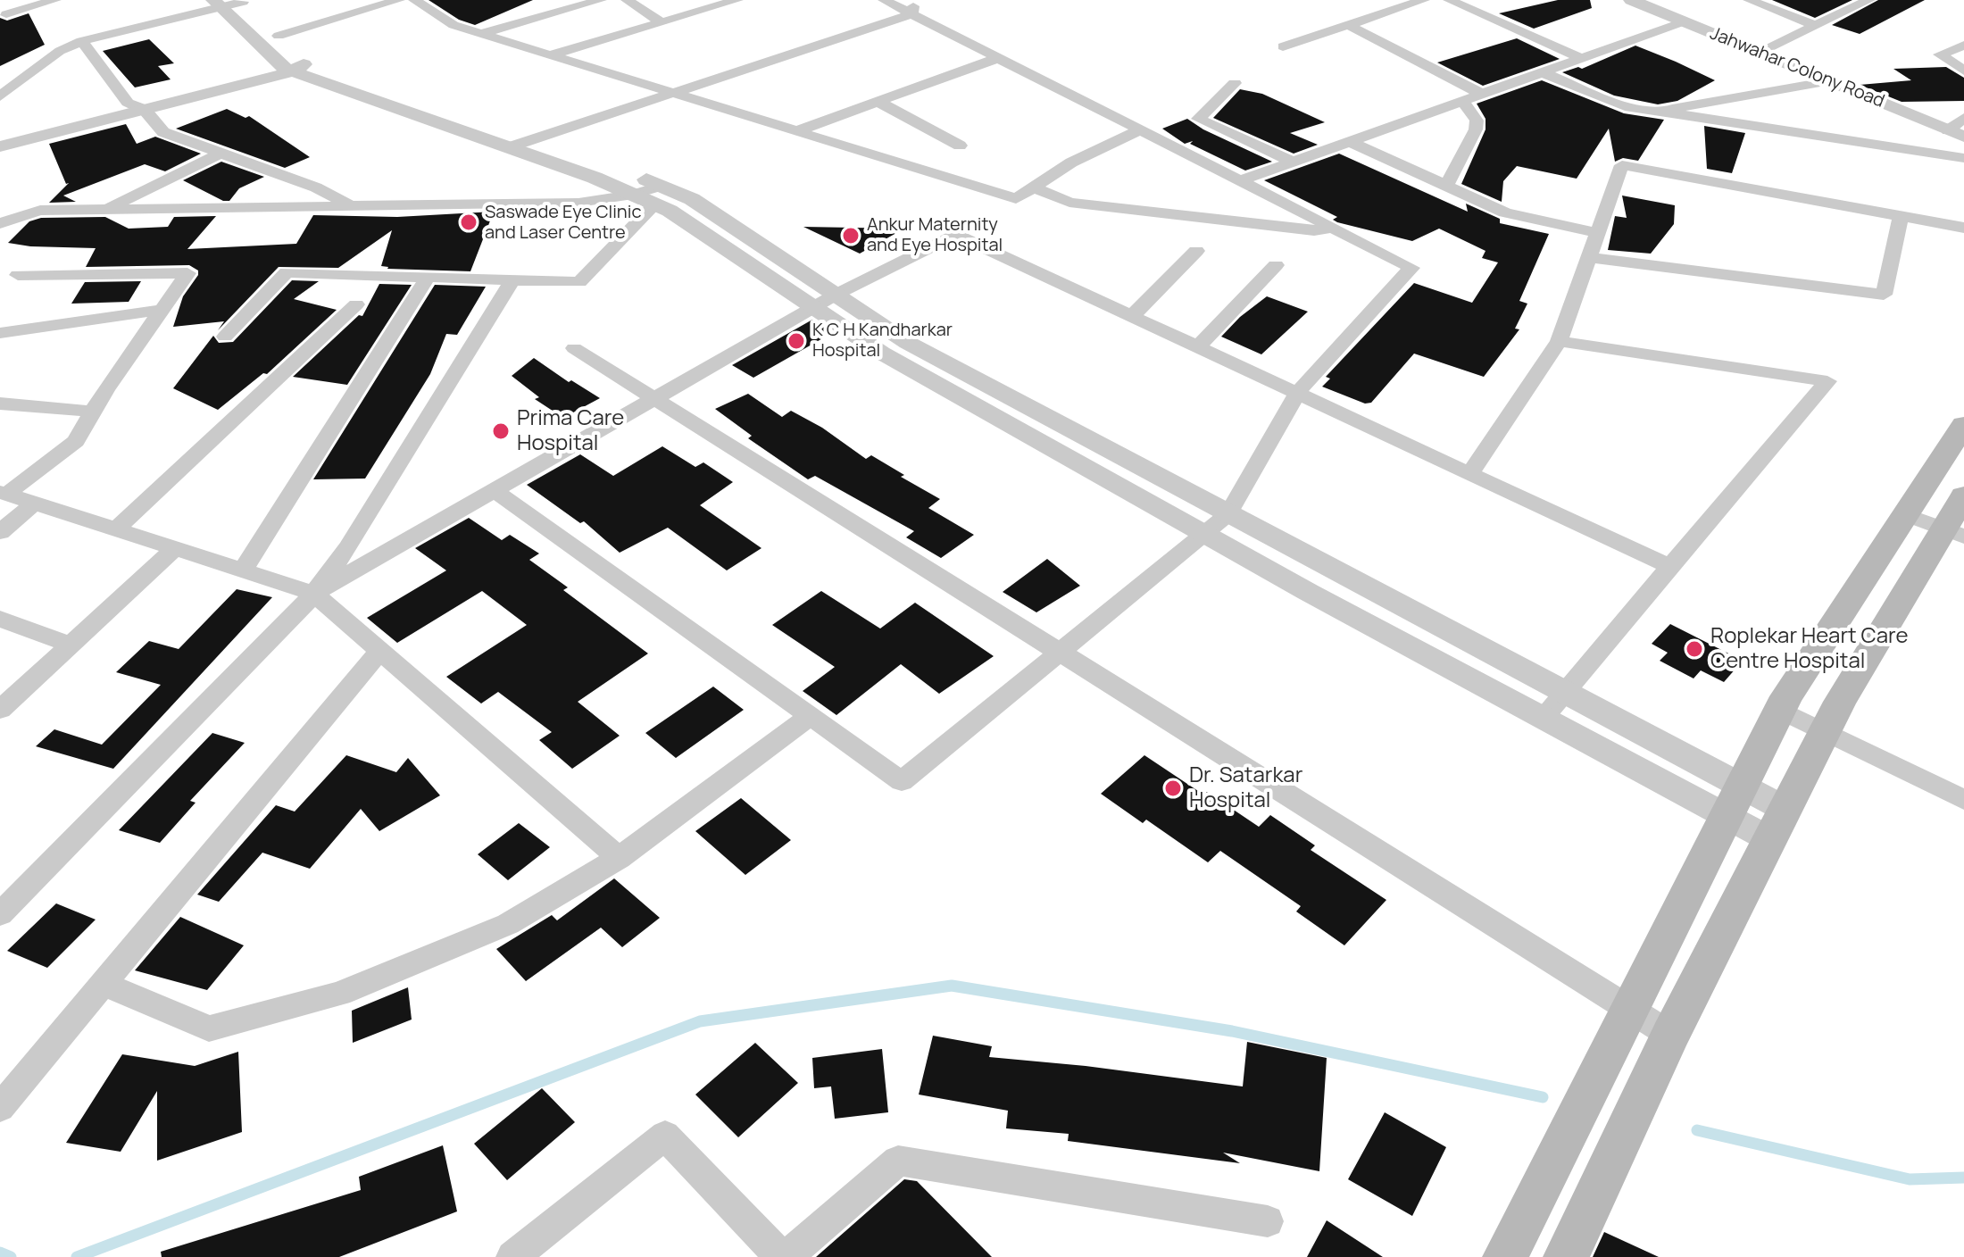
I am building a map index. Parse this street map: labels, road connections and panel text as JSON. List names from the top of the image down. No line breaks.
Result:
{"streets":{"street":["Jahwahar Colony Road"]},"places":["Saswade Eye Clinic and Laser Centre","Ankur Maternity and Eye Hospital","K C H Kandharkar Hospital","Prima Care Hospital","Roplekar Heart Care Centre Hospital","Dr. Satarkar Hospital"]}
